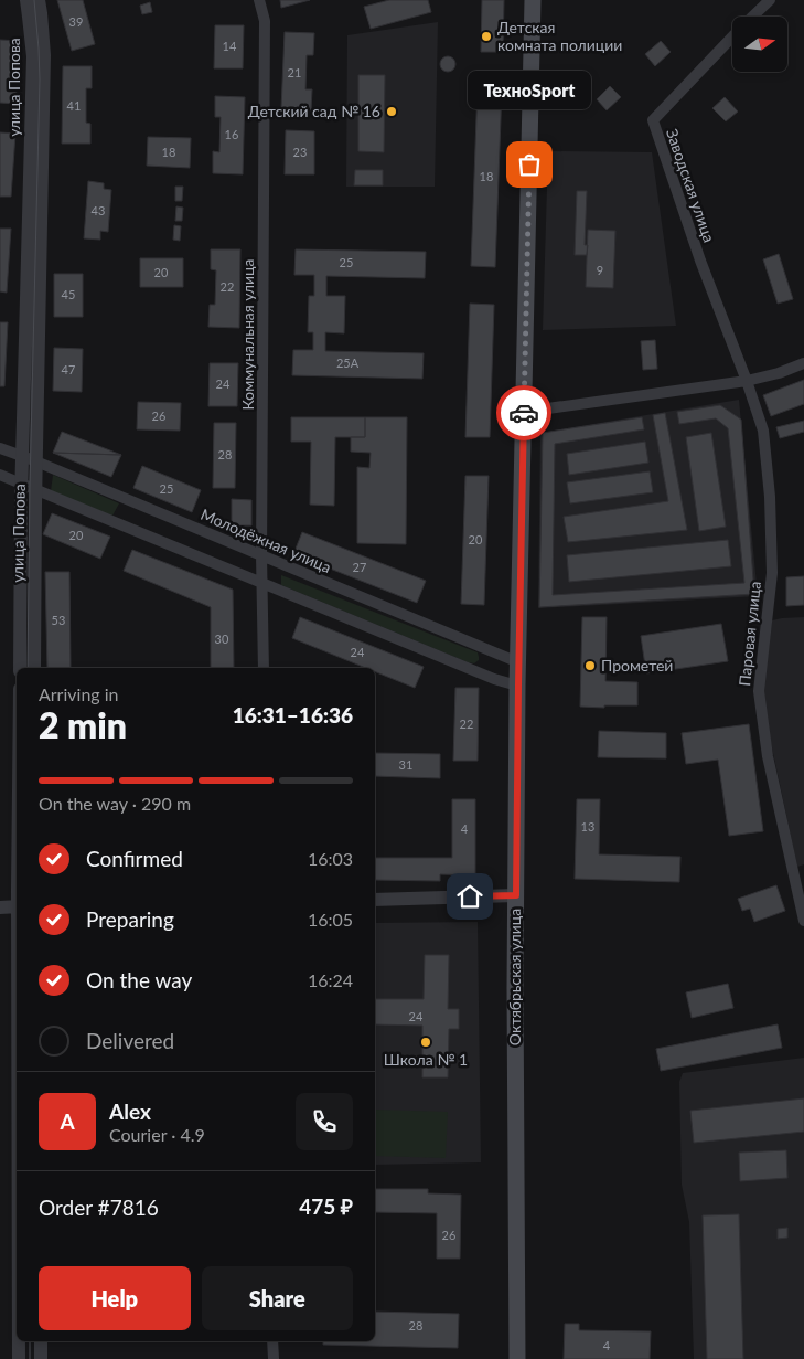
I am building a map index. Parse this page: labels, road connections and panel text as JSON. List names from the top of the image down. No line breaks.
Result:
{"streets":{"main road":["Октябрьская улица"],"street":["улица Попова","Заводская улица","Коммунальная улица","Молодёжная улица","Паровая улица"]},"crossings":[["улица Попова","Молодёжная улица"],["Заводская улица","Паровая улица"],["Коммунальная улица","Молодёжная улица"],["Молодёжная улица","Октябрьская улица"]],"places":["Детская комната полиции","Детский сад № 16","ТехноSport","Прометей","Школа № 1"],"house_numbers":["39","14","21","41","16","18","23","18","43","25","9","20","22","45","25А","47","24","26","28","25","20","20","27","53","30","24","22","31","13","4","24","26","28","4"],"north":"right","page":{"bubble":"ТехноSport","heading":["2 min","Arriving in","16:31–16:36"],"panel":["Alex","Courier · 4.9","Order #7816","475 ₽"],"bar":"On the way · 290 m","list":[["Confirmed","16:03"],["Preparing","16:05"],["On the way","16:24"],"Delivered"],"round":"A","buttons":["Help","Share"]}}
